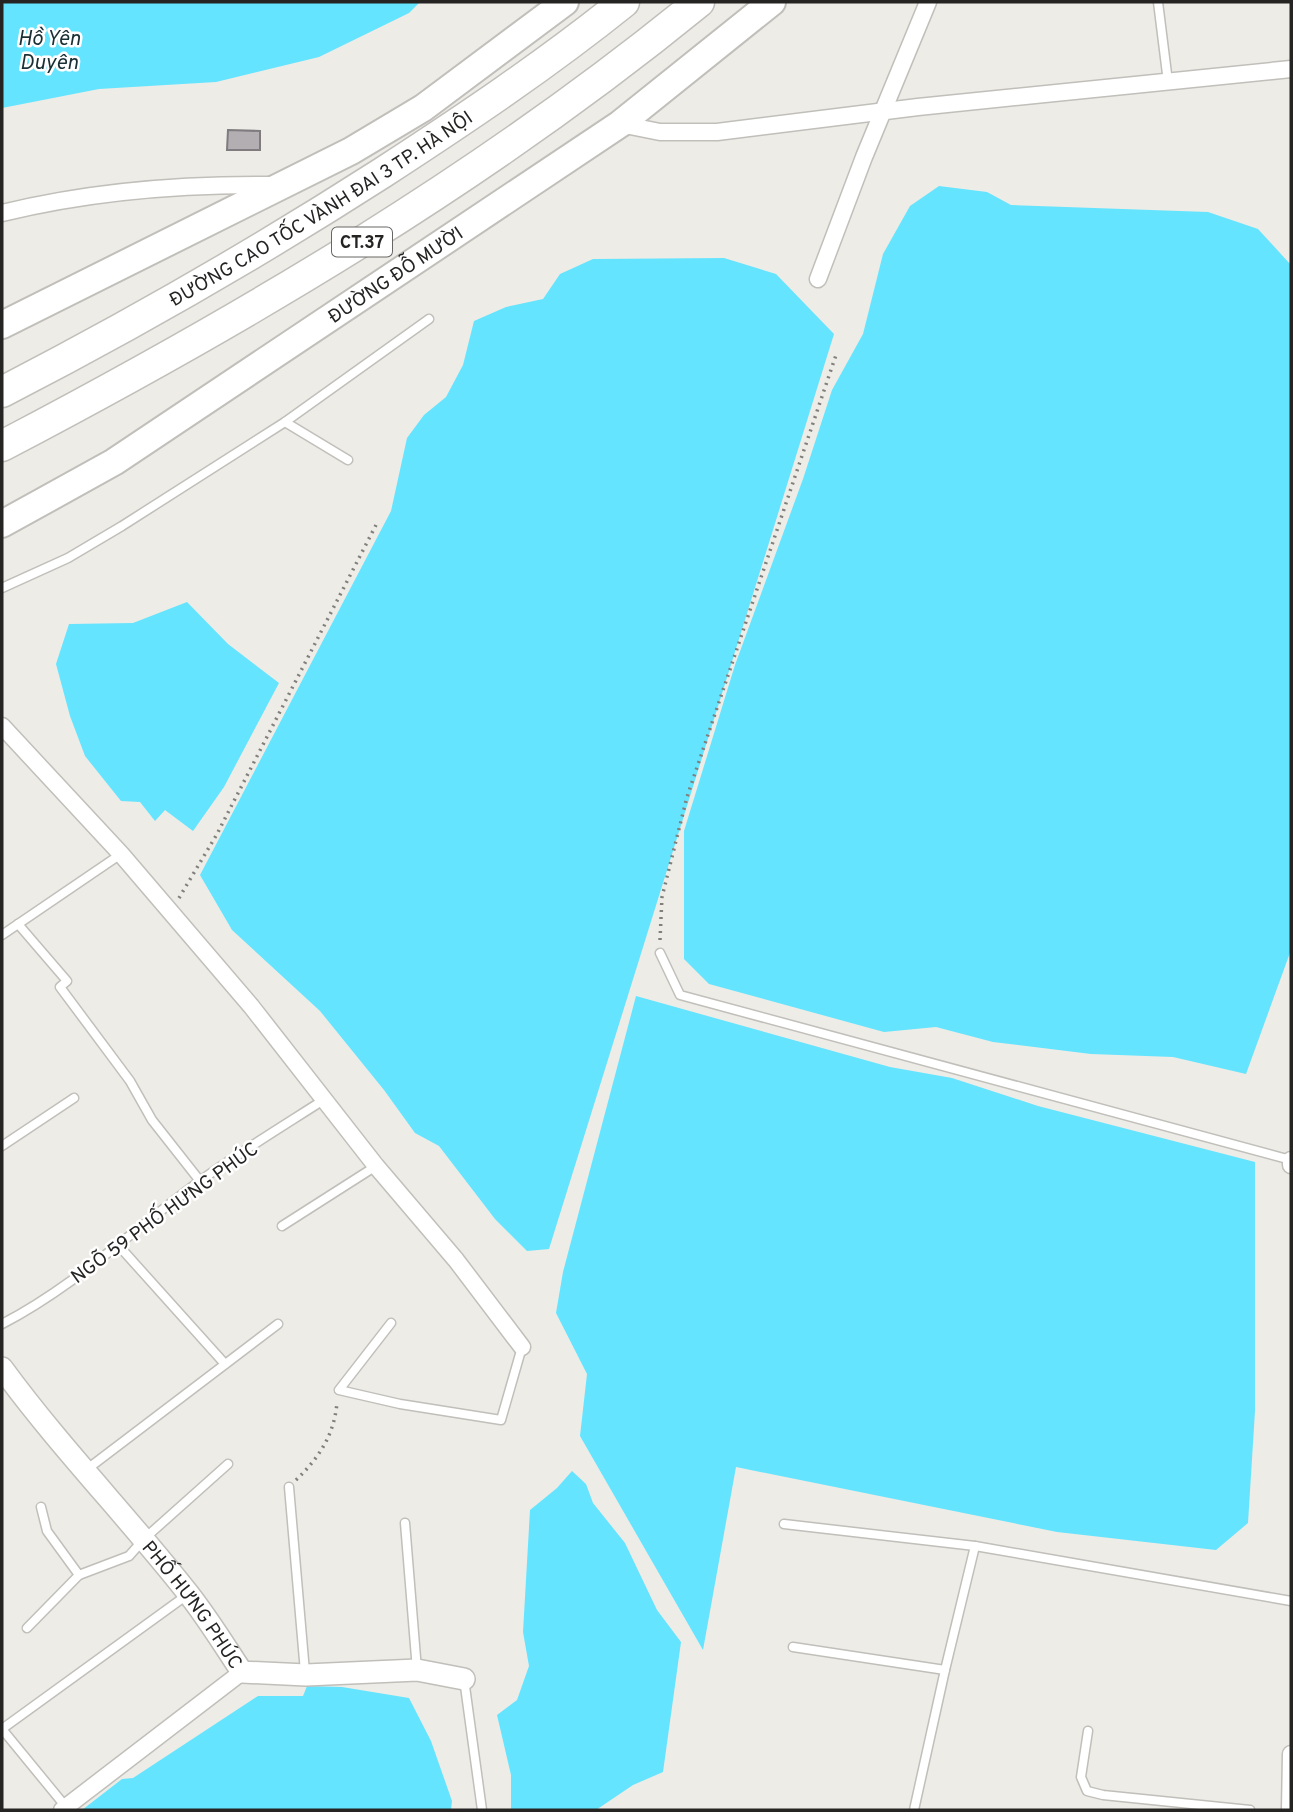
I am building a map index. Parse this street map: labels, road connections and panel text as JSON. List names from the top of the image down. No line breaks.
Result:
{"streets":{"highway":["ĐƯỜNG CAO TỐC VÀNH ĐAI 3 TP. HÀ NỘI","CT.37"],"main road":["ĐƯỜNG ĐỖ MƯỜI"],"street":["PHỐ HƯNG PHÚC"],"lane":["NGÕ 59 PHỐ HƯNG PHÚC"]},"water":["Hồ Yên Duyên"]}
